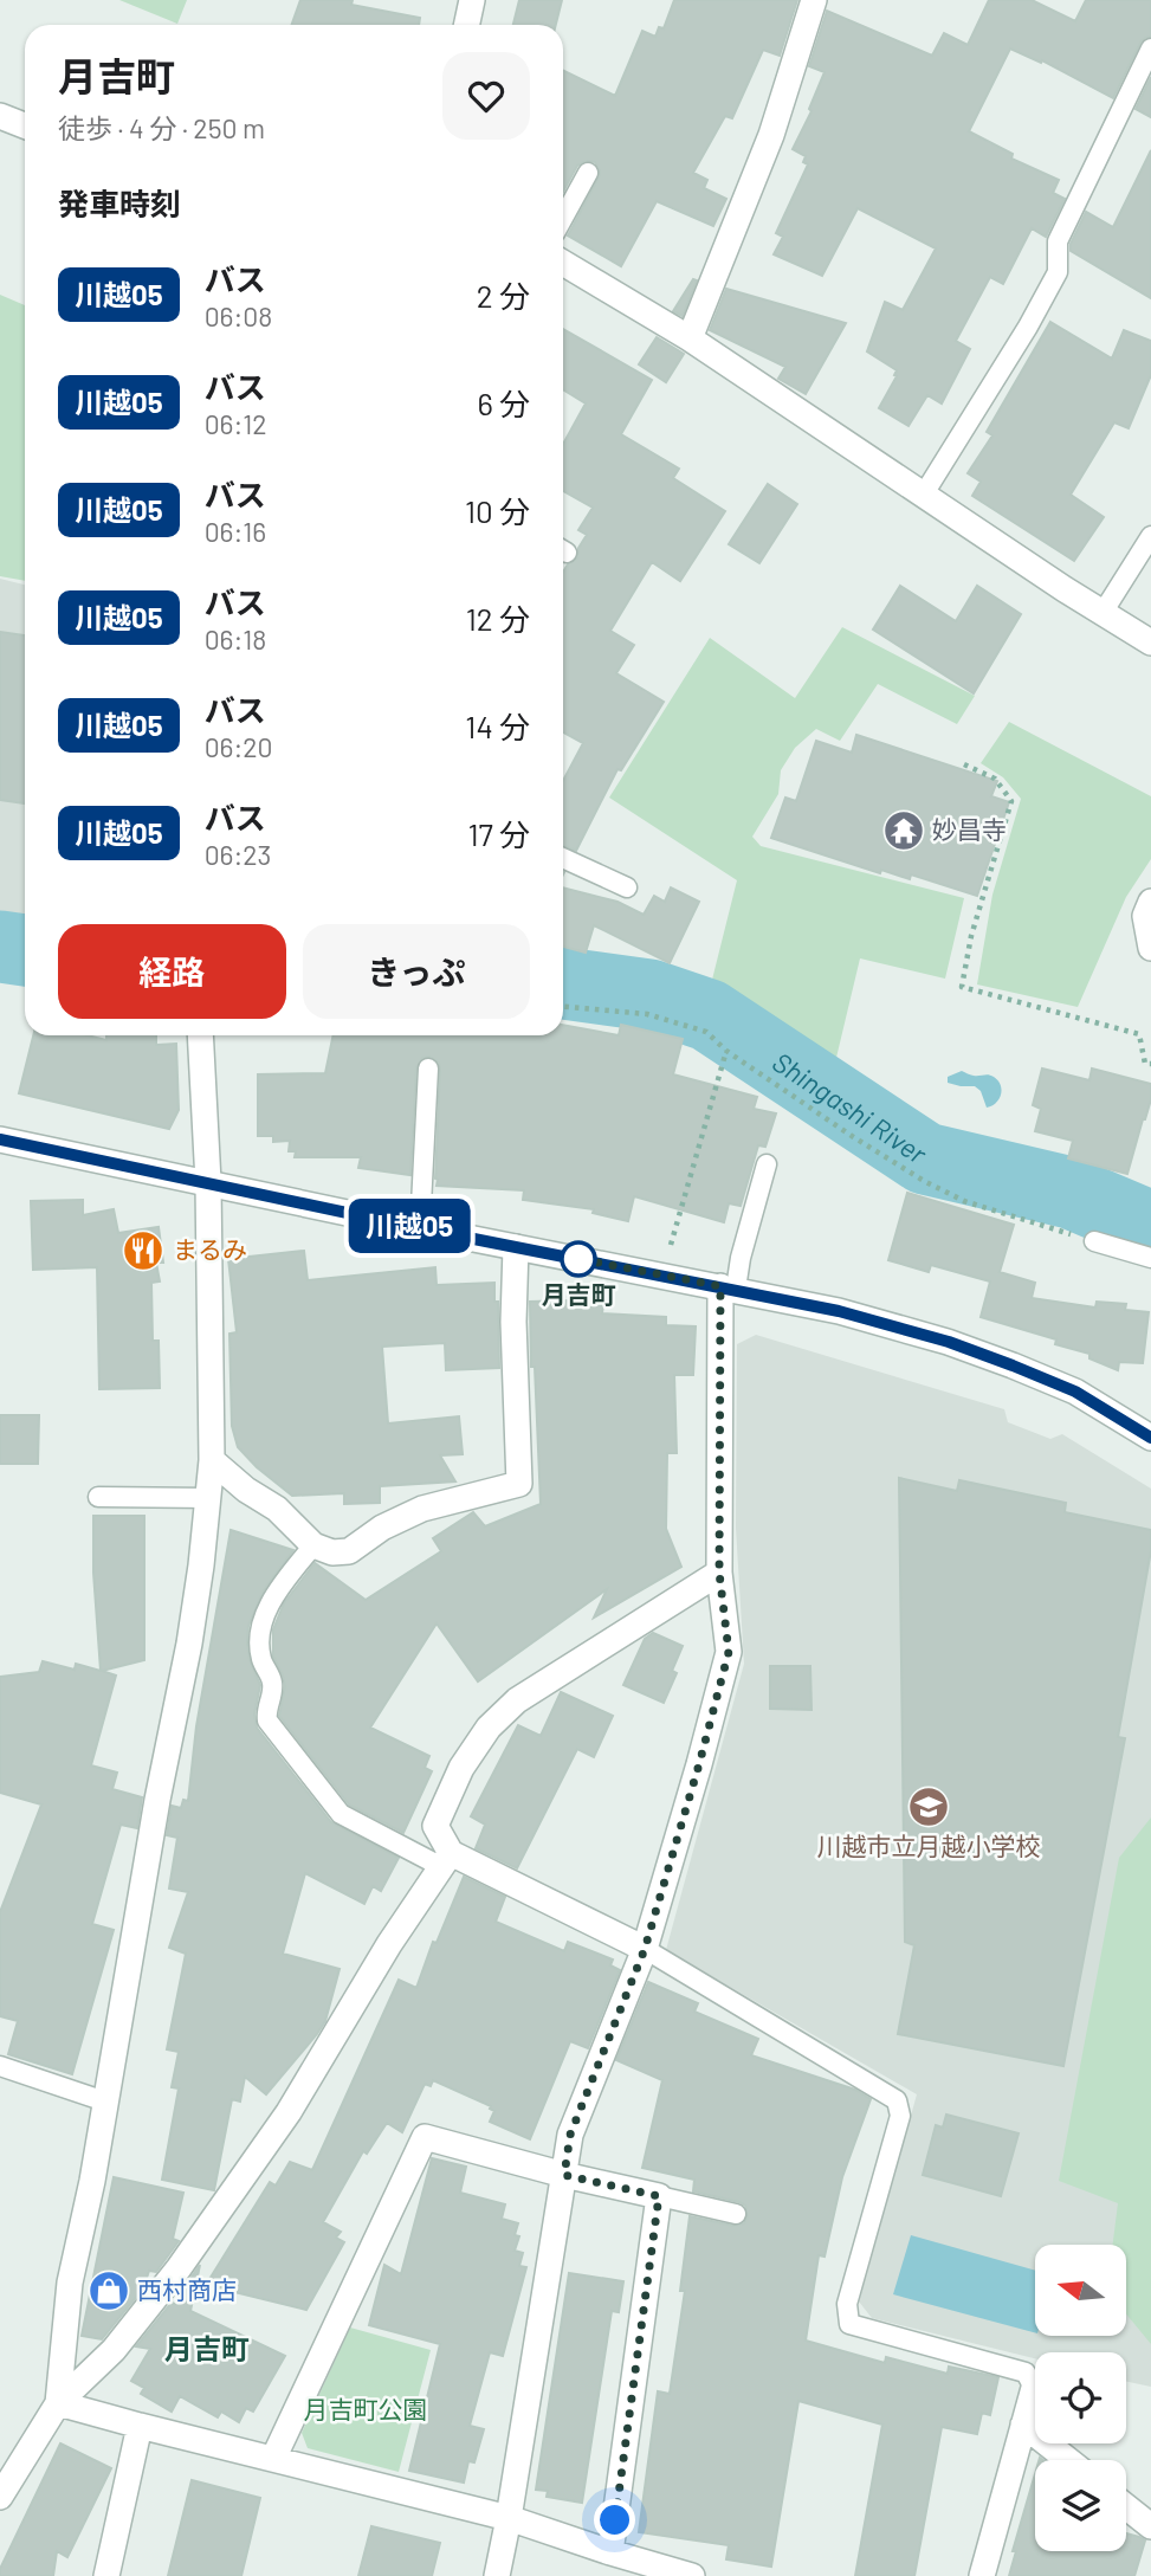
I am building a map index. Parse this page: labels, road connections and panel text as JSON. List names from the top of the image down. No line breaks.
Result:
{"districts":["月吉町"],"water":["Shingashi River"],"parks":["月吉町公園"],"places":{"temple":["妙昌寺"],"restaurant":["まるみ"],"other":["月吉町"],"school or university":["川越市立月越小学校"],"shop":["西村商店"]},"lines":["bus line 川越05"],"north":"left","page":{"on_map":"川越05","heading":[["月吉町","徒歩 · 4 分 · 250 m"],"発車時刻"],"list":[{"mark":"川越05","name":"バス","note":"06:08","value":"2 分"},{"mark":"川越05","name":"バス","note":"06:12","value":"6 分"},{"mark":"川越05","name":"バス","note":"06:16","value":"10 分"},{"mark":"川越05","name":"バス","note":"06:18","value":"12 分"},{"mark":"川越05","name":"バス","note":"06:20","value":"14 分"},{"mark":"川越05","name":"バス","note":"06:23","value":"17 分"}],"buttons":["経路","きっぷ"]}}
